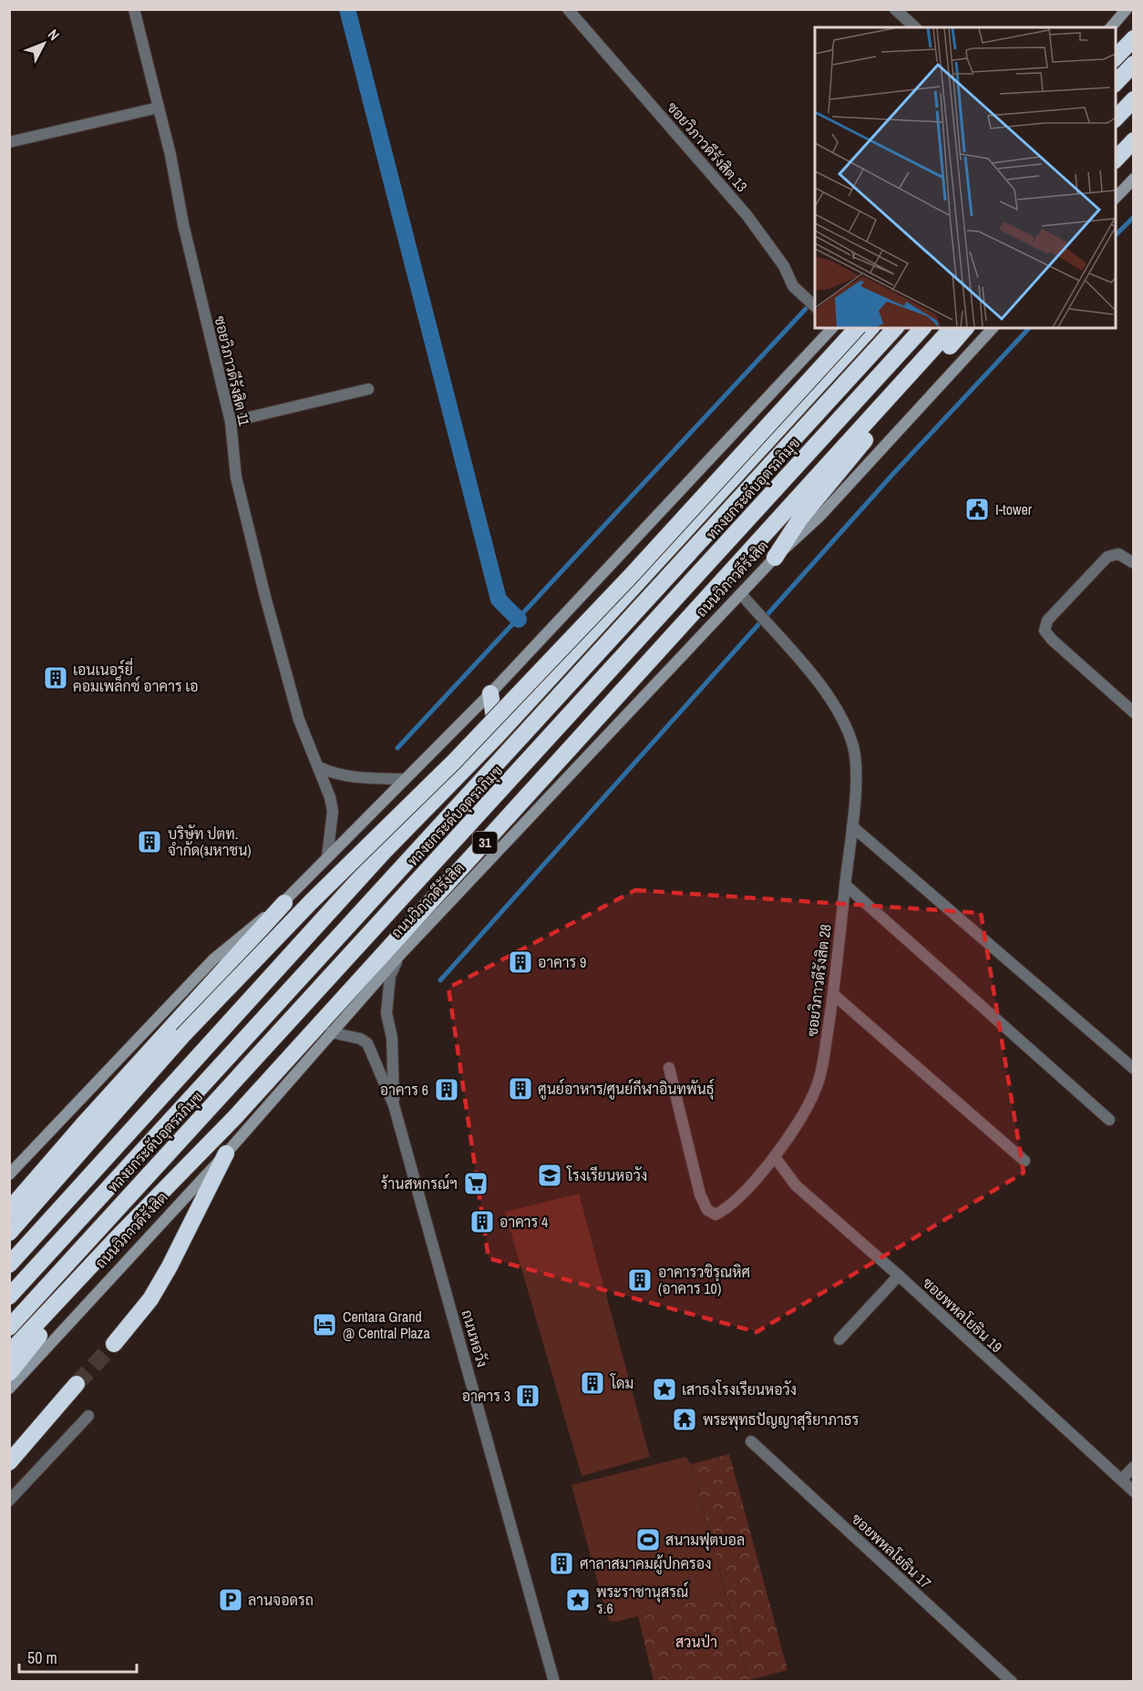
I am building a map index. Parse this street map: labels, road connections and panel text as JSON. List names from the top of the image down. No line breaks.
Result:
{"streets":{"highway":["ทางยกระดับอุตราภิมุข","ถนนวิภาวดีรังสิต","31"],"street":["ซอยวิภาวดีรังสิต 13","ซอยวิภาวดีรังสิต 11","ซอยวิภาวดีรังสิต 28","ซอยพหลโยธิน 19","ถนนหอวัง","ซอยพหลโยธิน 17"]},"crossings":[["ถนนวิภาวดีรังสิต","ซอยวิภาวดีรังสิต 28"],["ถนนวิภาวดีรังสิต","ถนนหอวัง"],["ซอยวิภาวดีรังสิต 28","ซอยพหลโยธิน 19"]],"parks":["สวนป่า"],"places":{"public building":["I-tower"],"building":["เอนเนอร์ยี่ คอมเพล็กซ์ อาคาร เอ","บริษัท ปตท. จำกัด(มหาชน)","อาคาร 9","ศูนย์อาหาร/ศูนย์กีฬาอินทพันธุ์","อาคาร 6","อาคาร 4","อาคารวชิรุณหิศ (อาคาร 10)","โดม","อาคาร 3","ศาลาสมาคมผู้ปกครอง"],"school or university":["โรงเรียนหอวัง"],"supermarket":["ร้านสหกรณ์ฯ"],"hotel":["Centara Grand @ Central Plaza"],"place":["เสาธงโรงเรียนหอวัง","พระราชานุสรณ์ ร.6"],"temple":["พระพุทธปัญญาสุริยาภาธร"],"sports":["สนามฟุตบอล"],"parking":["ลานจอดรถ"]},"scale_bar":"50 m","north":"top right"}
